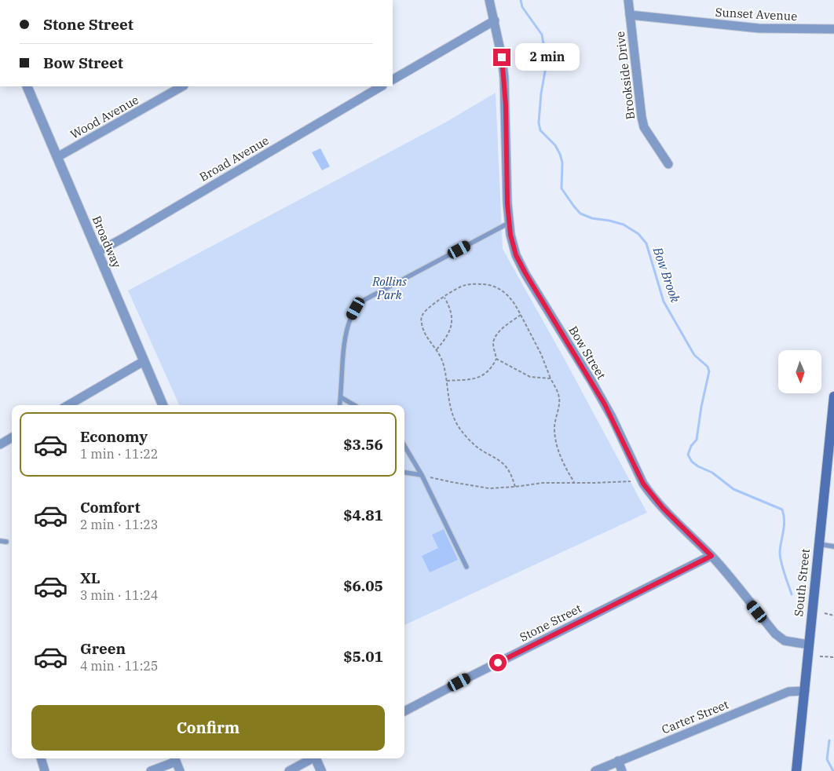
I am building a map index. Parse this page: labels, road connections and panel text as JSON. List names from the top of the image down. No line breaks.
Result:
{"streets":{"main road":["South Street"],"street":["Sunset Avenue","Brookside Drive","Wood Avenue","Broad Avenue","Broadway","Bow Street","Stone Street","Carter Street"]},"crossings":[["Sunset Avenue","Brookside Drive"],["Wood Avenue","Broadway"],["Broad Avenue","Broadway"],["Bow Street","South Street"],["Bow Street","Stone Street"],["South Street","Carter Street"]],"water":["Bow Brook"],"parks":["Rollins Park"],"north":"bottom","page":{"banner":["Stone Street","Bow Street"],"bubble":"2 min","list":[{"name":"Economy","note":"1 min · 11:22","value":"$3.56"},{"name":"Comfort","note":"2 min · 11:23","value":"$4.81"},{"name":"XL","note":"3 min · 11:24","value":"$6.05"},{"name":"Green","note":"4 min · 11:25","value":"$5.01"}],"buttons":"Confirm"}}
